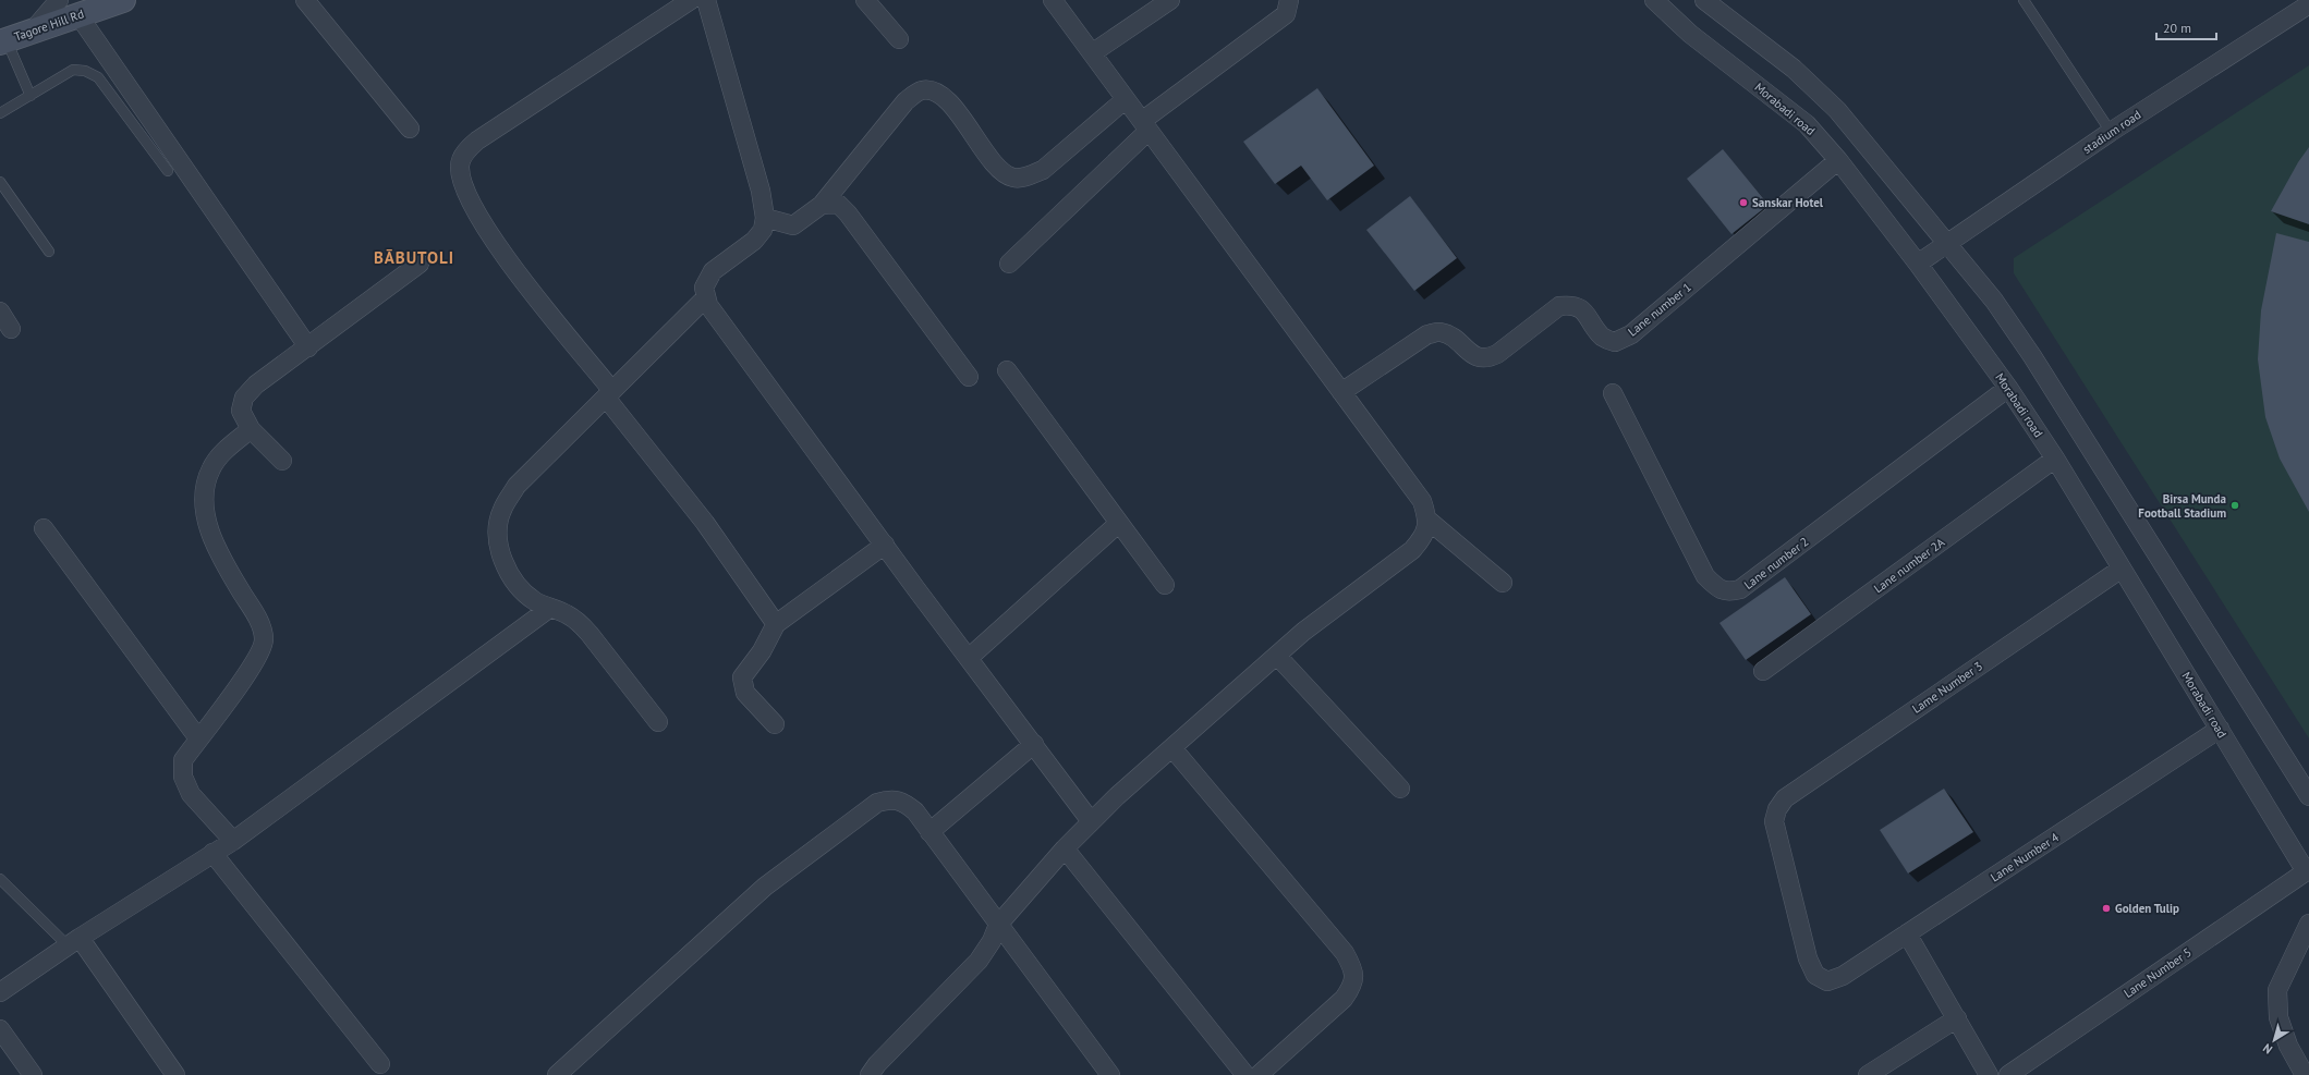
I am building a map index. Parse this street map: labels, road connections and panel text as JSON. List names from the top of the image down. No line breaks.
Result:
{"streets":{"main road":["Tagore Hill Rd"],"street":["Morabadi road","stadium road","Lane number 1","Lane number 2","Lane number 2A","Lame Number 3","Lane Number 4","Lane Number 5"]},"crossings":[["Morabadi road","stadium road"],["Morabadi road","Lane number 1"],["Morabadi road","Lane number 2"],["Morabadi road","Lane number 2A"],["Morabadi road","Lame Number 3"],["Morabadi road","Lane Number 4"],["Morabadi road","Lane Number 5"],["Lame Number 3","Lane Number 4"]],"districts":["BĀBUTOLI"],"places":["Sanskar Hotel","Birsa Munda Football Stadium","Golden Tulip"],"scale_bar":"20 m","north":"bottom left"}
